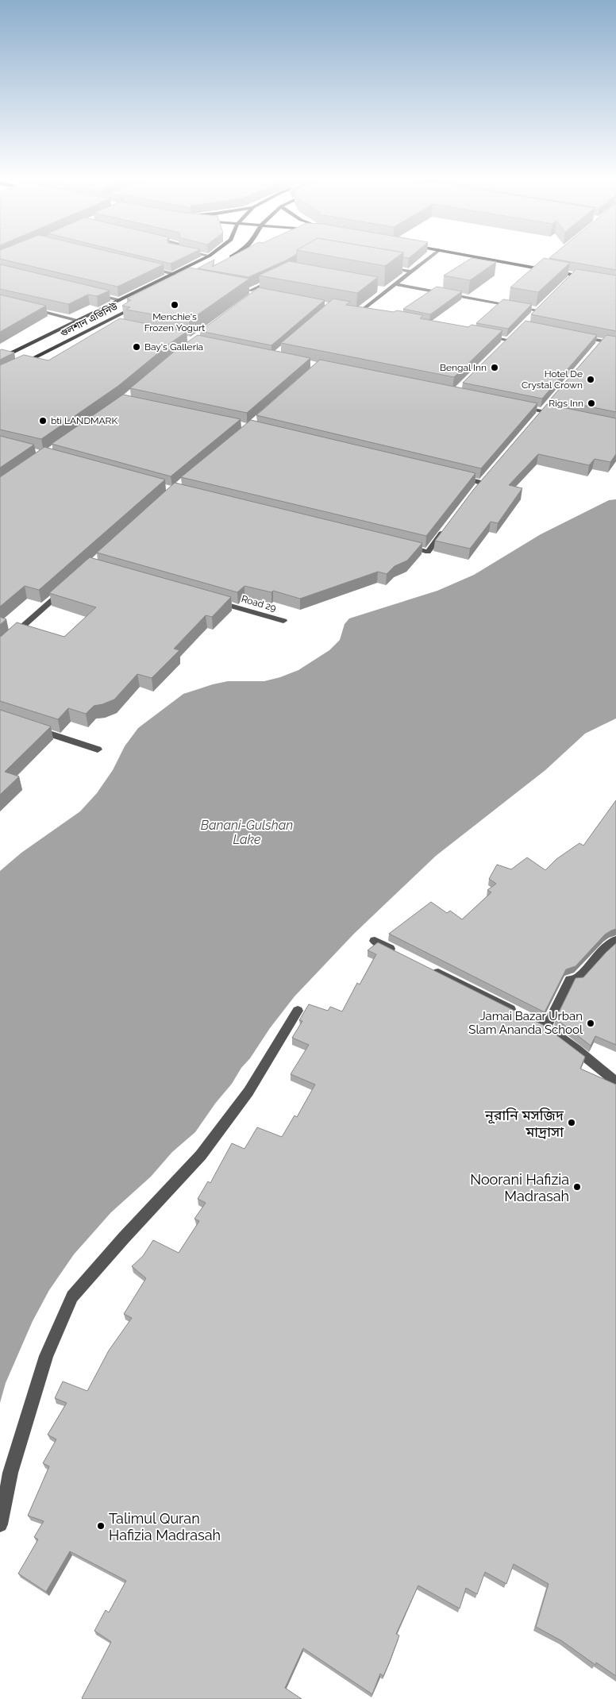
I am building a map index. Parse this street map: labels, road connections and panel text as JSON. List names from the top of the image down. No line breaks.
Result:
{"streets":{"main road":["গুলশান এভিনিউ"],"street":["Road 29"]},"water":["Banani-Gulshan Lake"],"places":["Menchie's Frozen Yogurt","Bay's Galleria","Bengal Inn","Hotel De Crystal Crown","Rigs Inn","bti LANDMARK","Jamai Bazar Urban Slam Ananda School","নূরানি মসজিদ মাদ্রাসা","Noorani Hafizia Madrasah","Talimul Quran Hafizia Madrasah"]}
